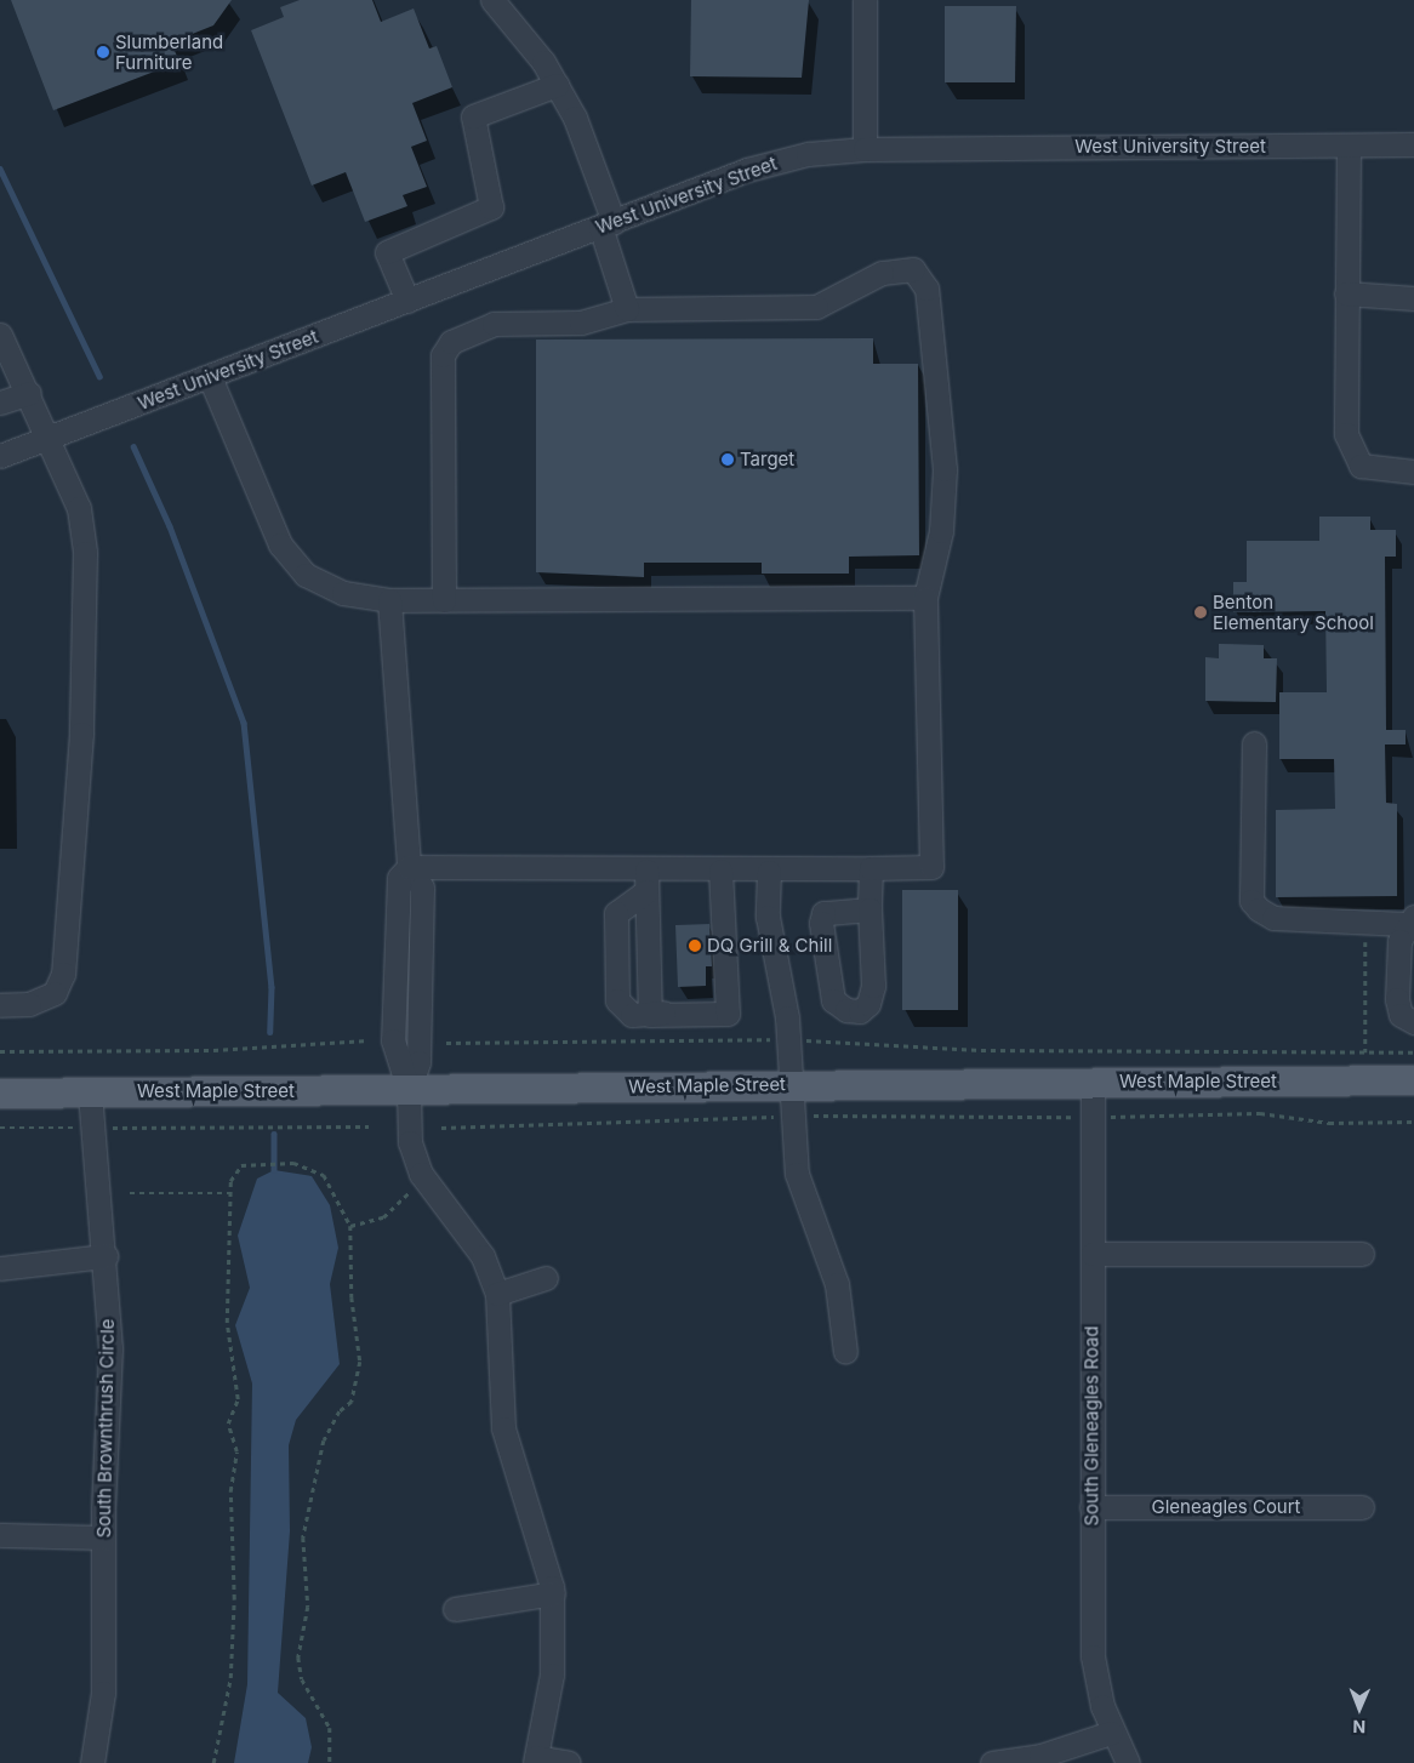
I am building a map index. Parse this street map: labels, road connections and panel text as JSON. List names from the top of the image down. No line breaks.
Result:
{"streets":{"main road":["West Maple Street"],"street":["West University Street","South Gleneagles Road","South Brownthrush Circle","Gleneagles Court"]},"crossings":[["West Maple Street","South Gleneagles Road"],["West Maple Street","South Brownthrush Circle"],["South Gleneagles Road","Gleneagles Court"]],"places":["Slumberland Furniture","Target","Benton Elementary School","DQ Grill & Chill"],"north":"bottom"}
